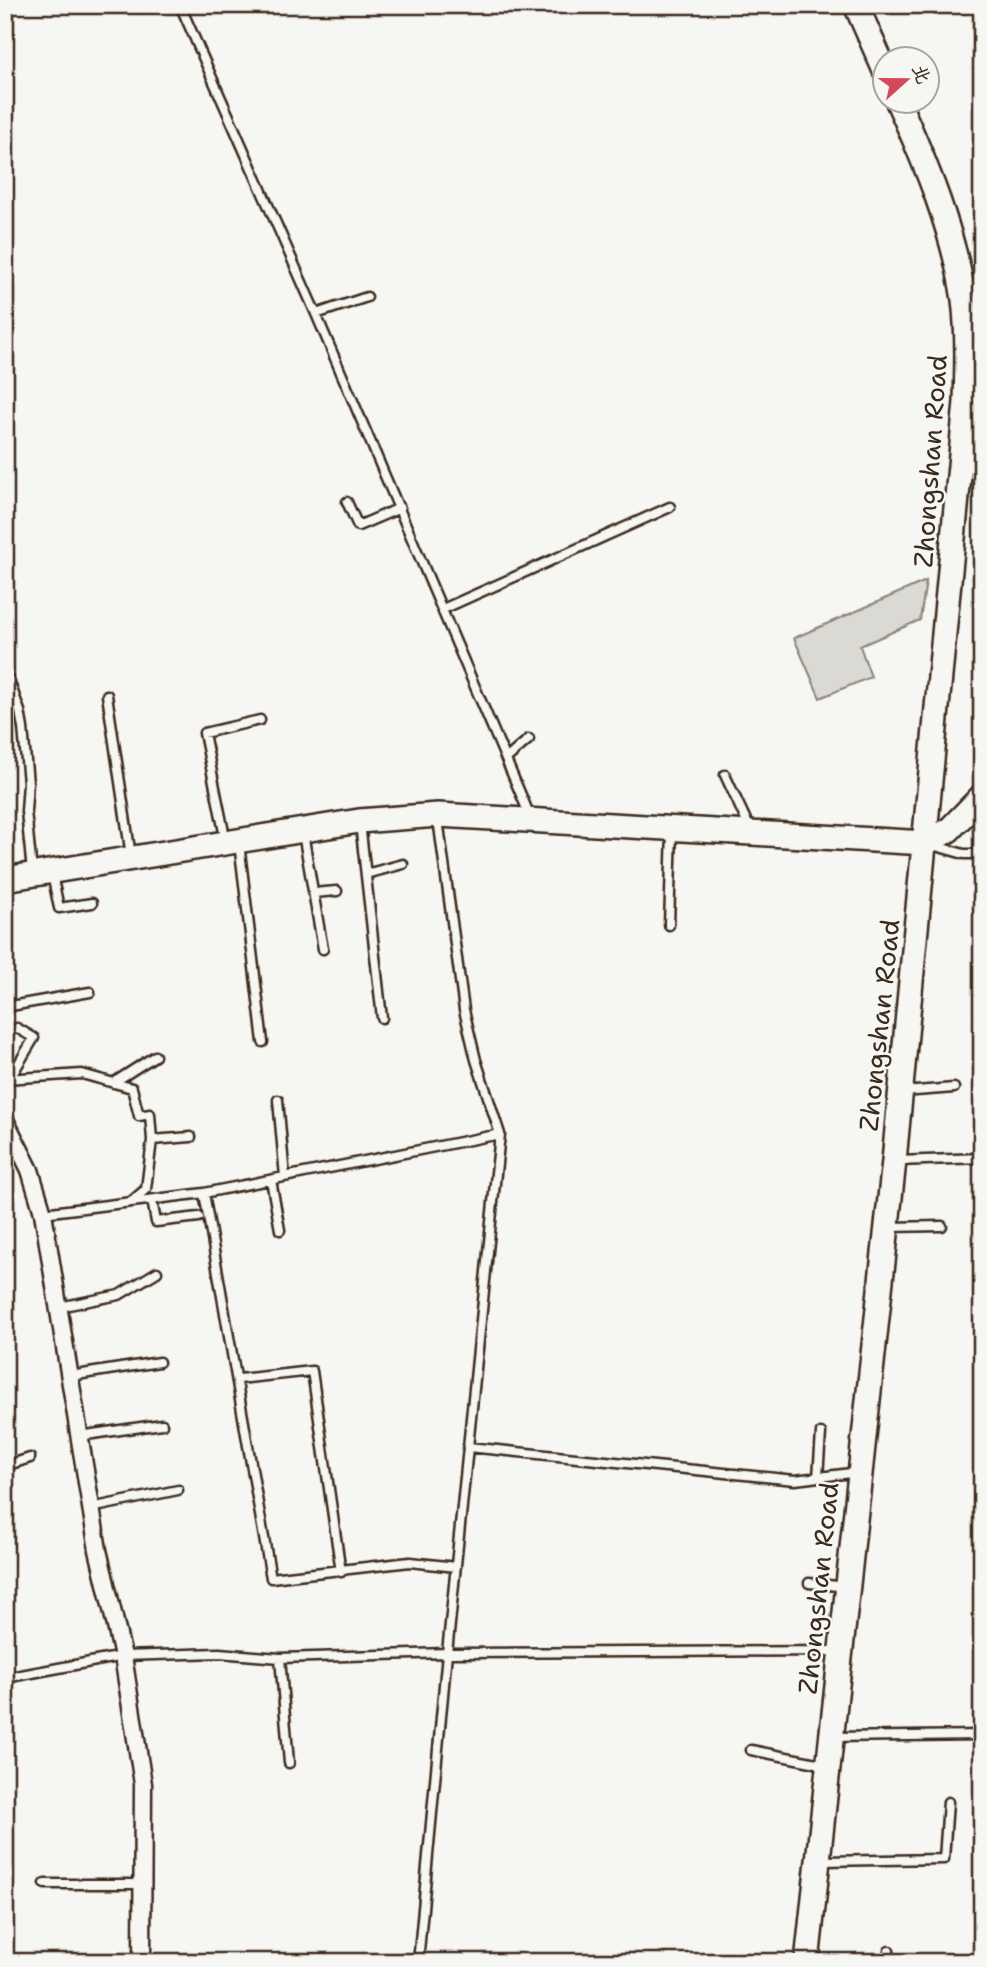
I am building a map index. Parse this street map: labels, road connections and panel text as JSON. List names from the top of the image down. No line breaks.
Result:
{"streets":{"main road":["Zhongshan Road"]},"north":"right"}
